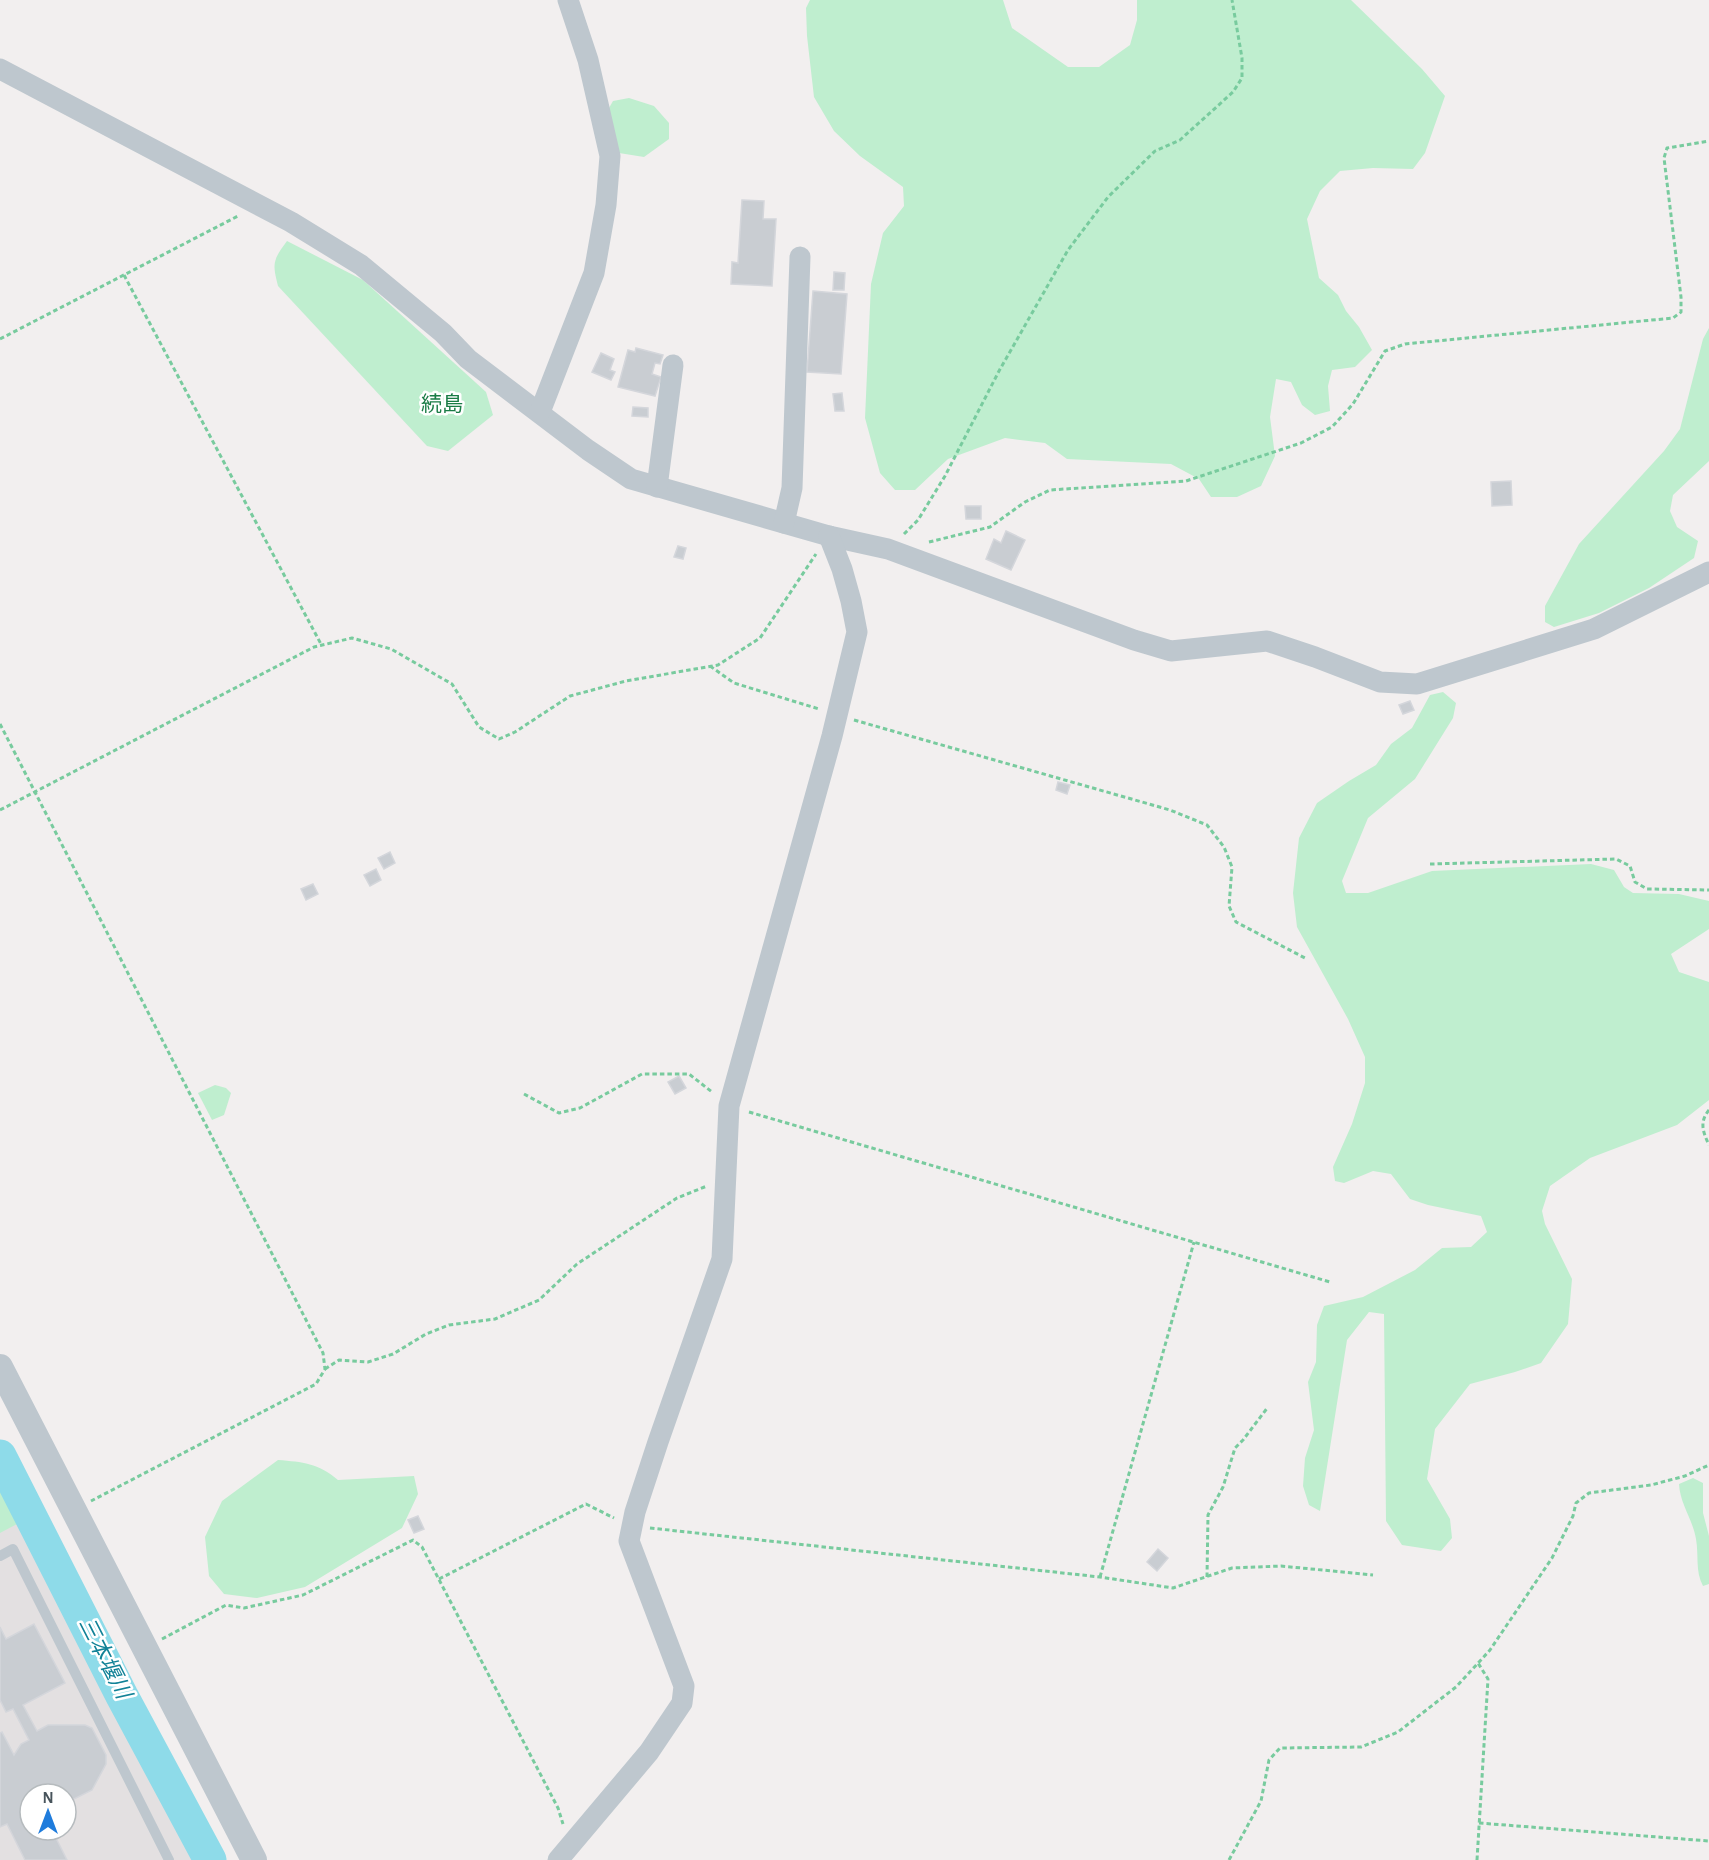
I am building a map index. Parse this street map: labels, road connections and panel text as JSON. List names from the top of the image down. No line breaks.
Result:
{"water":["三本堰川"],"parks":["続島"],"north":"top"}
